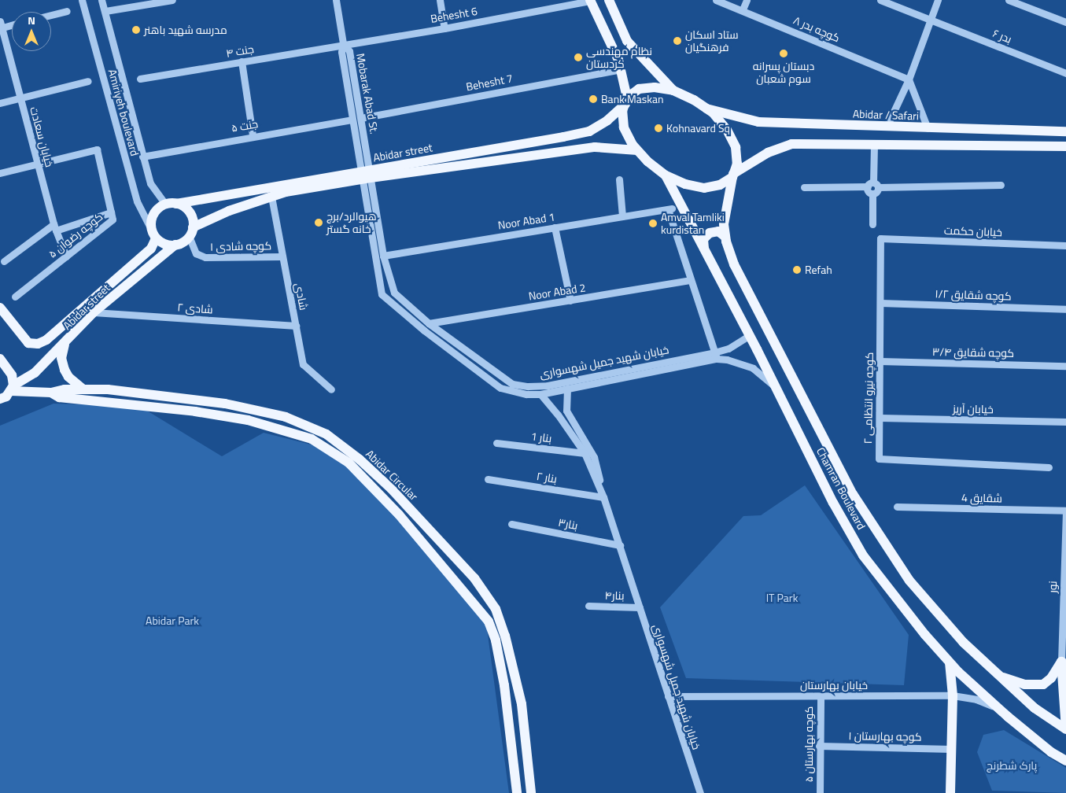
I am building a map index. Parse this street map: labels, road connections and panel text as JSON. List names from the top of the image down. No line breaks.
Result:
{"streets":{"main road":["Abidar / Safari","Abidar street","Abidar Circular","Chamran Boulevard"],"street":["Behesht 6","کوچه بدر ۸","بدر ۶","جنت ۴","Behesht 7","Mobarak Abad St.","Amiriyeh boulevard","جنت ۵","خیابان سعادت","Noor Abad 1","خیابان حکمت","کوچه رضوان ۵","کوچه شادی ۱","Noor Abad 2","کوچه شقایق ۱/۲","شادی","شادی ۲","کوچه شقایق ۳/۴","خیابان شهید جمیل شهسواری","کوچه نیرو انتظامی ۲","خیابان آریز","بنار 1","بنار ۲","شقایق 4","بنار۳","نور","بنار۴","خیابان بهارستان","کوچه بهارستان ۱","کوچه بهارستان ۵"]},"crossings":[["Behesht 6","جنت ۴"],["Behesht 6","Mobarak Abad St."],["جنت ۴","Mobarak Abad St."],["Behesht 7","Mobarak Abad St."],["Mobarak Abad St.","Abidar street"],["Mobarak Abad St.","خیابان شهید جمیل شهسواری"],["Amiriyeh boulevard","جنت ۵"],["Amiriyeh boulevard","Abidar street"],["Amiriyeh boulevard","کوچه شادی ۱"],["Abidar / Safari","Abidar street"],["Abidar / Safari","Chamran Boulevard"],["خیابان سعادت","کوچه رضوان ۵"],["Abidar street","کوچه شادی ۱"],["Abidar street","شادی"],["Abidar street","شادی ۲"],["Abidar street","خیابان شهید جمیل شهسواری"],["Abidar street","Abidar Circular"],["Abidar street","Chamran Boulevard"],["Noor Abad 1","Noor Abad 2"],["Noor Abad 1","خیابان شهید جمیل شهسواری"],["خیابان حکمت","کوچه نیرو انتظامی ۲"],["کوچه شادی ۱","شادی"],["Noor Abad 2","خیابان شهید جمیل شهسواری"],["کوچه شقایق ۱/۲","کوچه نیرو انتظامی ۲"],["شادی","شادی ۲"],["کوچه شقایق ۳/۴","کوچه نیرو انتظامی ۲"],["خیابان شهید جمیل شهسواری","بنار 1"],["خیابان شهید جمیل شهسواری","بنار ۲"],["خیابان شهید جمیل شهسواری","Chamran Boulevard"],["خیابان شهید جمیل شهسواری","بنار۳"],["خیابان شهید جمیل شهسواری","بنار۴"],["خیابان شهید جمیل شهسواری","خیابان بهارستان"],["کوچه نیرو انتظامی ۲","خیابان آریز"],["Chamran Boulevard","خیابان بهارستان"],["شقایق 4","نور"],["خیابان بهارستان","کوچه بهارستان ۵"],["کوچه بهارستان ۱","کوچه بهارستان ۵"]],"parks":["IT Park","Abidar Park","پارک شطرنج"],"places":["مدرسه شهید باهنر","ستاد اسکان فرهنگیان","دبستان پسرانه سوم شعبان","نظام مهندسی کردستان","Bank Maskan","Kohnavard Sq","هیوالرد/برج خانه گستر","Amval Tamliki kurdistan","Refah"],"north":"top"}
